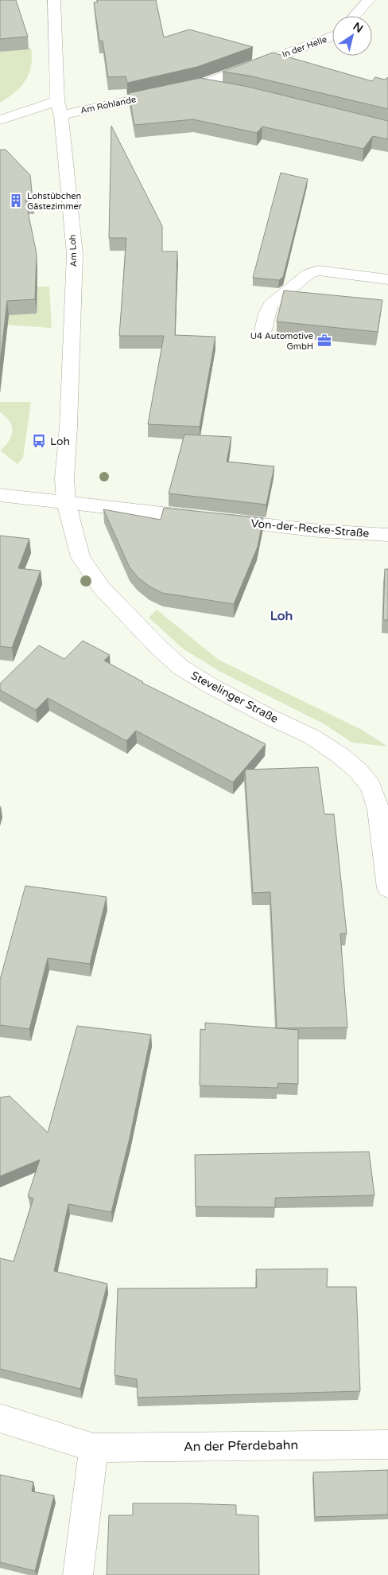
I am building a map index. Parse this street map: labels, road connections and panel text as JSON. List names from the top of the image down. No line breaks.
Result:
{"streets":{"street":["In der Helle","Am Rohlande","Am Loh","Von-der-Recke-Straße","Stevelinger Straße","An der Pferdebahn"]},"crossings":[["Am Rohlande","Am Loh"],["Am Loh","Von-der-Recke-Straße"],["Am Loh","Stevelinger Straße"],["Von-der-Recke-Straße","Stevelinger Straße"]],"districts":["Loh"],"places":{"building":["Lohstübchen Gästezimmer"],"office":["U4 Automotive GmbH"],"bus stop":["Loh"]},"north":"top right"}
